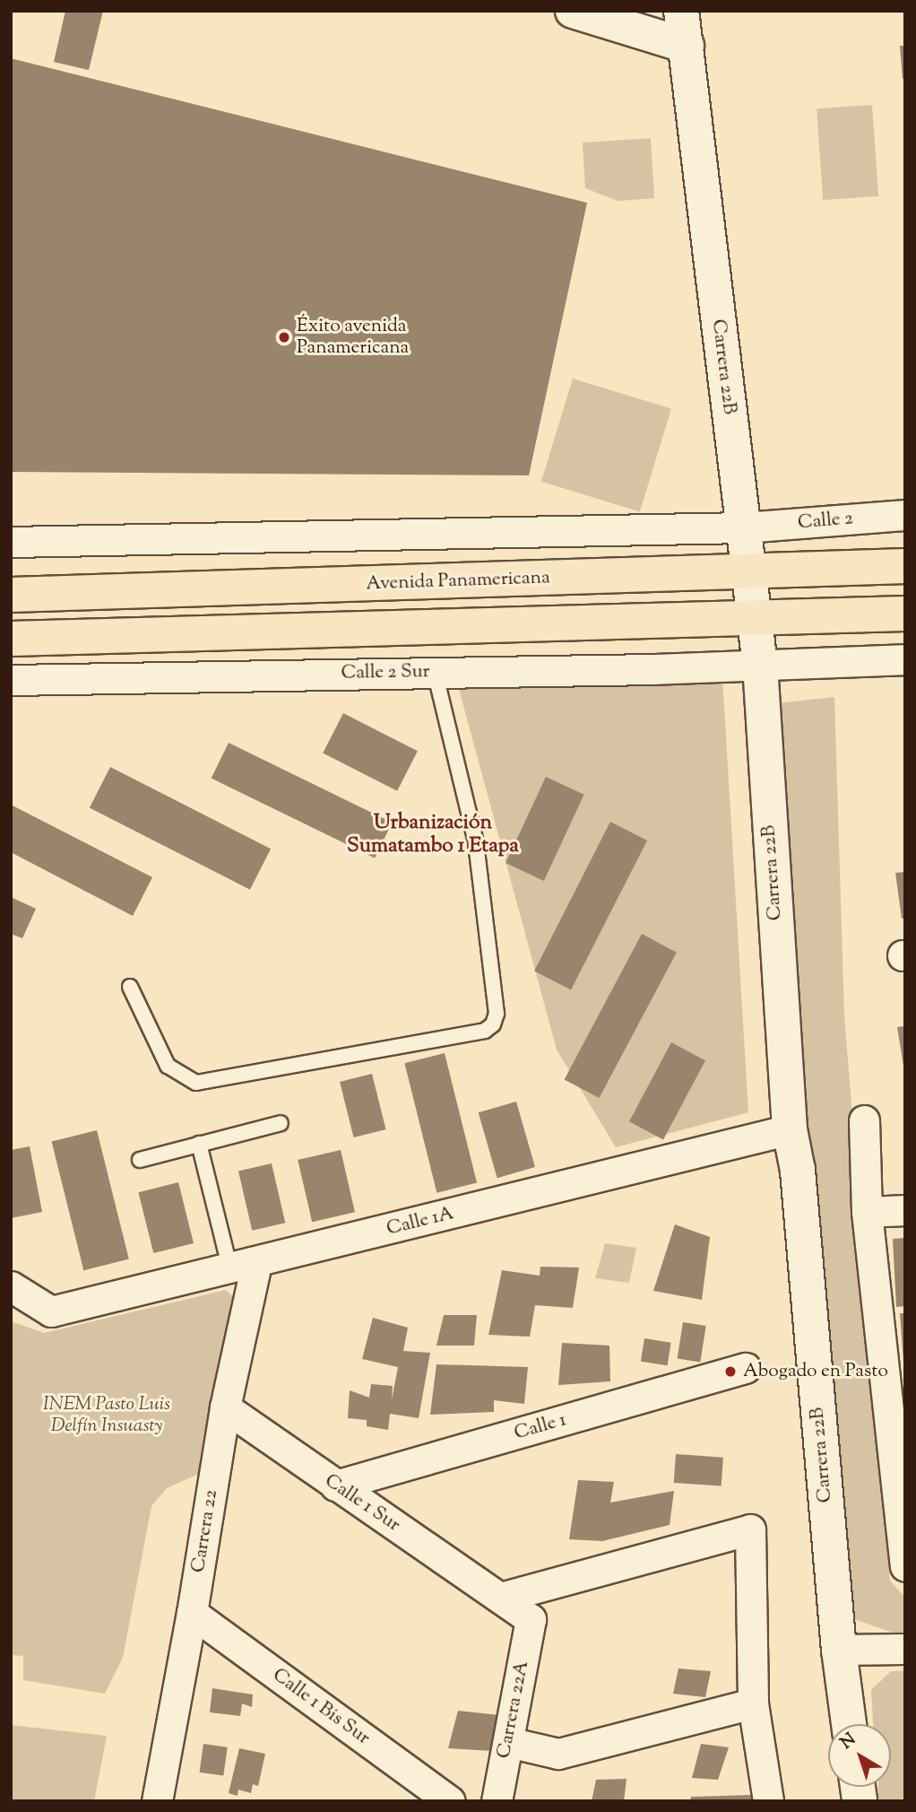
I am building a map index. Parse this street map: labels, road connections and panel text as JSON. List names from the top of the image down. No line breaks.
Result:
{"streets":{"main road":["Avenida Panamericana"],"street":["Carrera 22B","Calle 2","Calle 2 Sur","Calle 1A","Calle 1","Calle 1 Sur","Carrera 22","Calle 1 Bis Sur","Carrera 22A"]},"crossings":[["Carrera 22B","Calle 2"],["Carrera 22B","Avenida Panamericana"],["Carrera 22B","Calle 2 Sur"],["Carrera 22B","Calle 1A"],["Calle 1A","Carrera 22"],["Calle 1","Calle 1 Sur"],["Calle 1 Sur","Carrera 22"],["Calle 1 Sur","Carrera 22A"],["Carrera 22","Calle 1 Bis Sur"]],"districts":["Urbanización Sumatambo 1 Etapa"],"parks":["INEM Pasto Luis Delfín Insuasty"],"places":["Éxito avenida Panamericana","Abogado en Pasto"],"north":"top left"}
